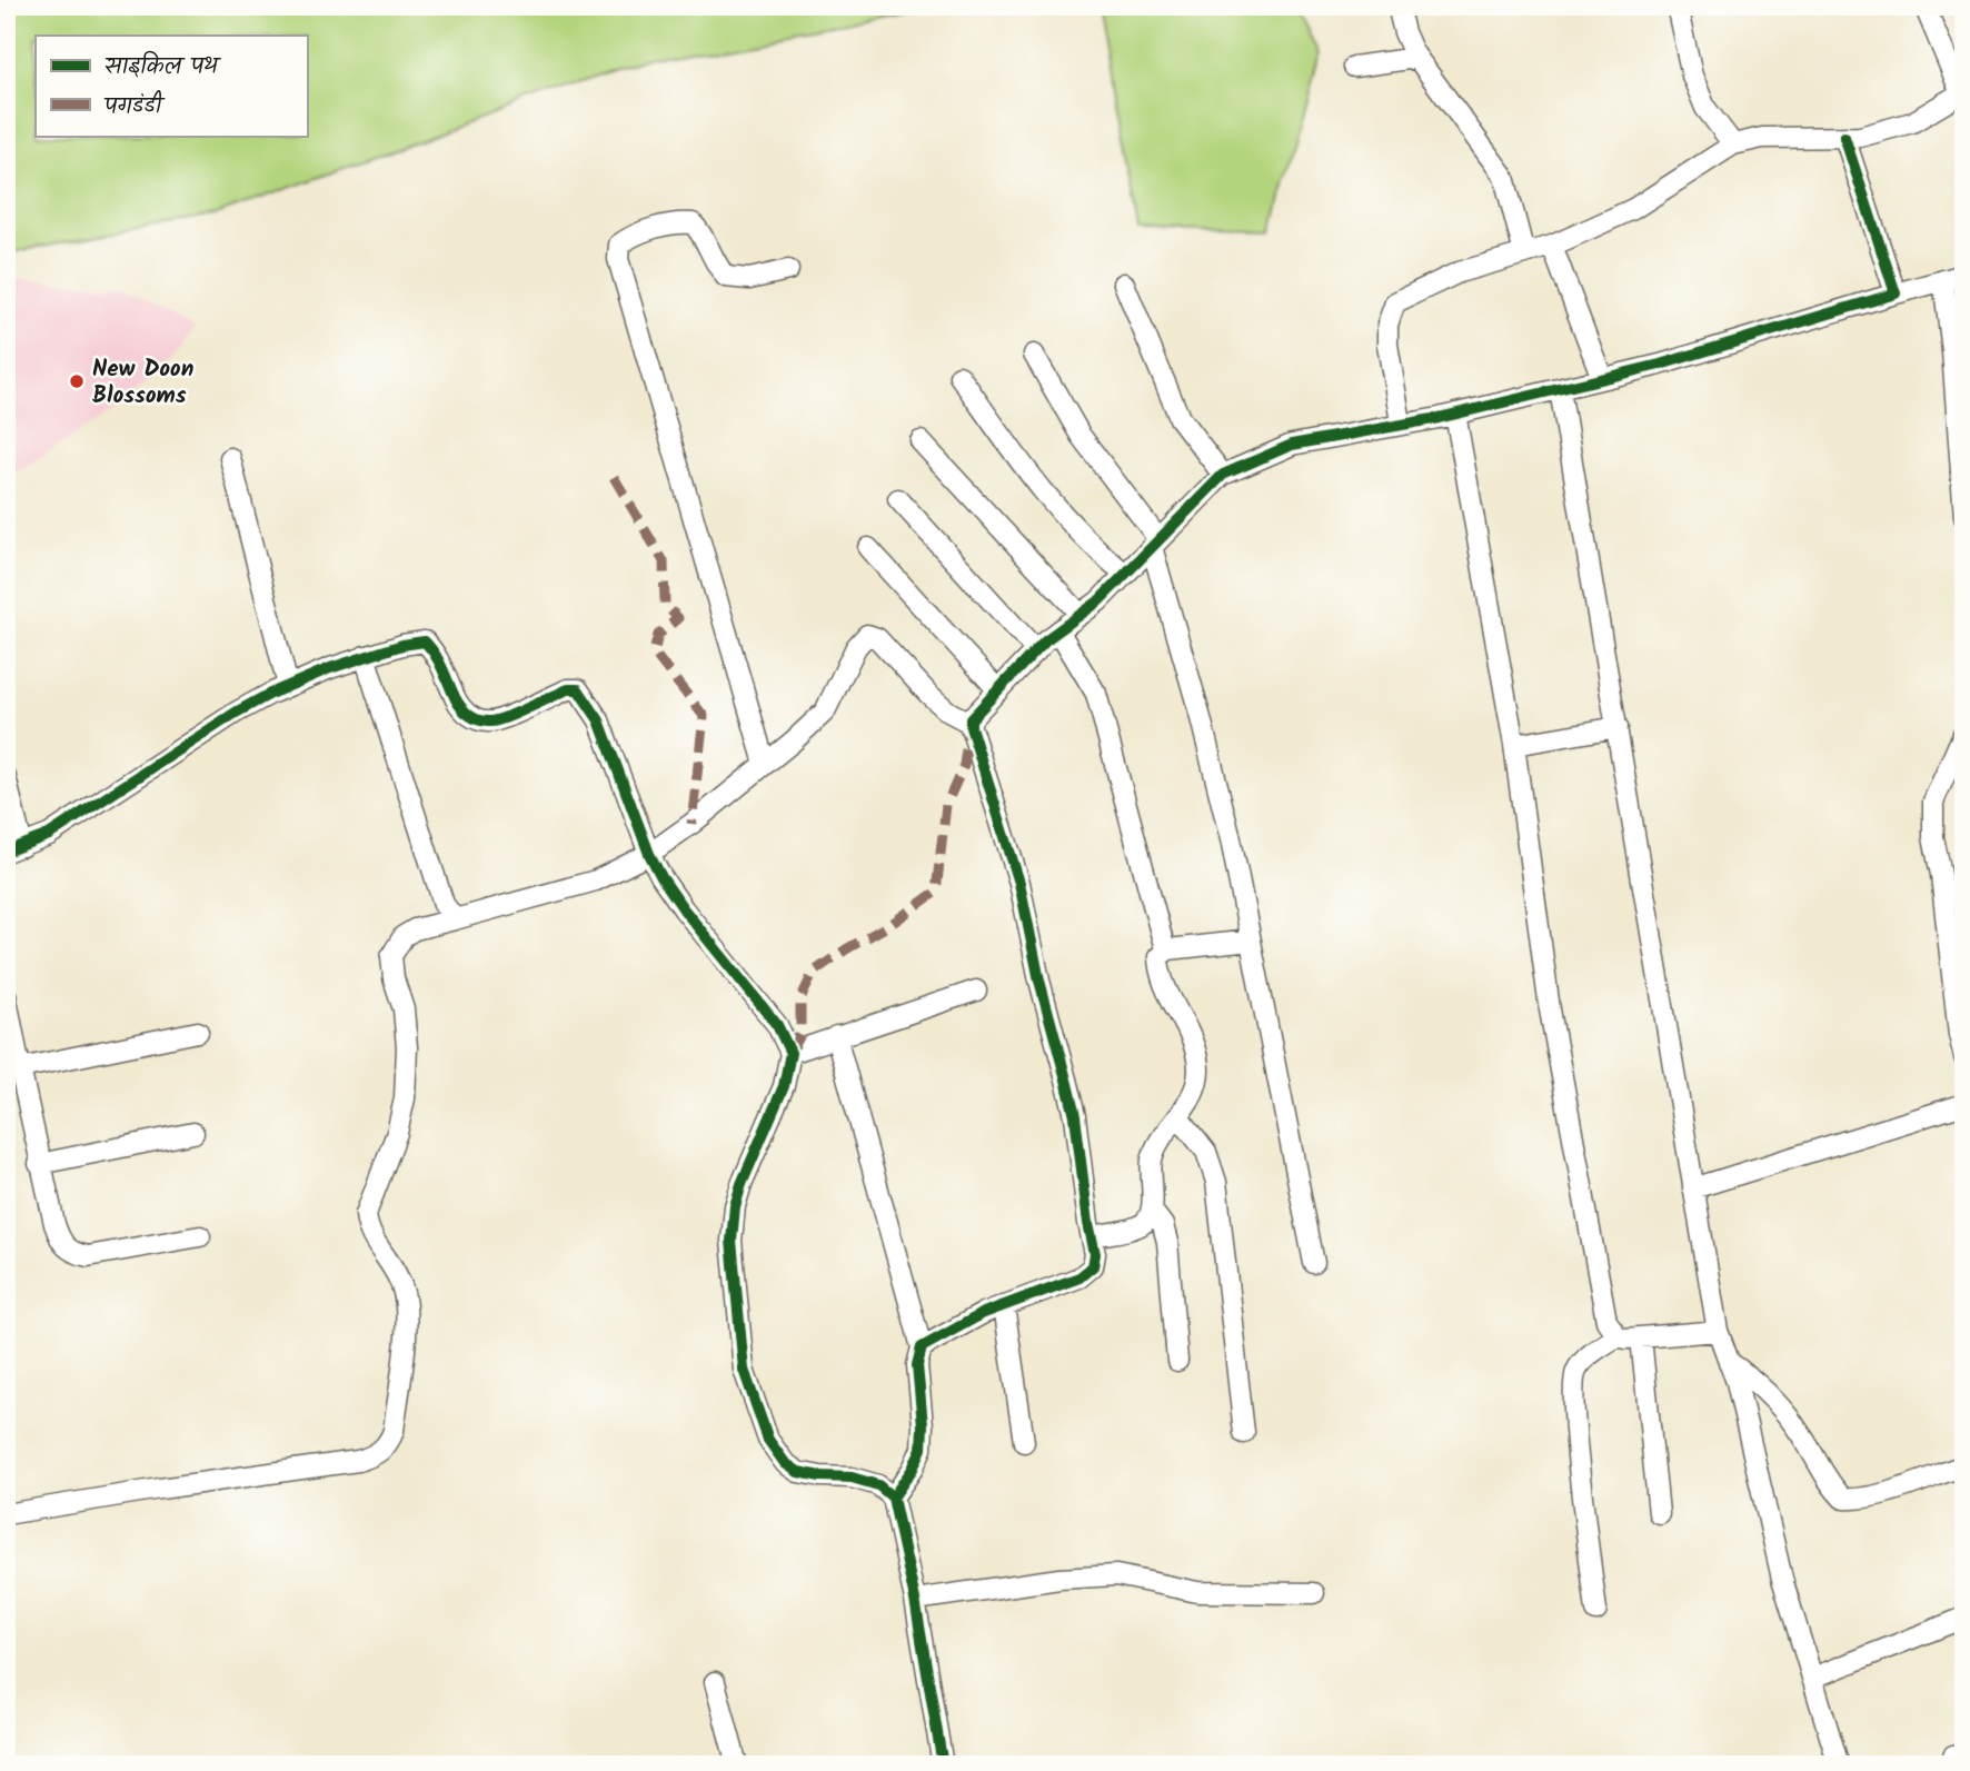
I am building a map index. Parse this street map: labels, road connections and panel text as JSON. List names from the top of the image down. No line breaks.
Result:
{"places":["New Doon Blossoms"],"legend":["साइकिल पथ","पगडंडी"]}
